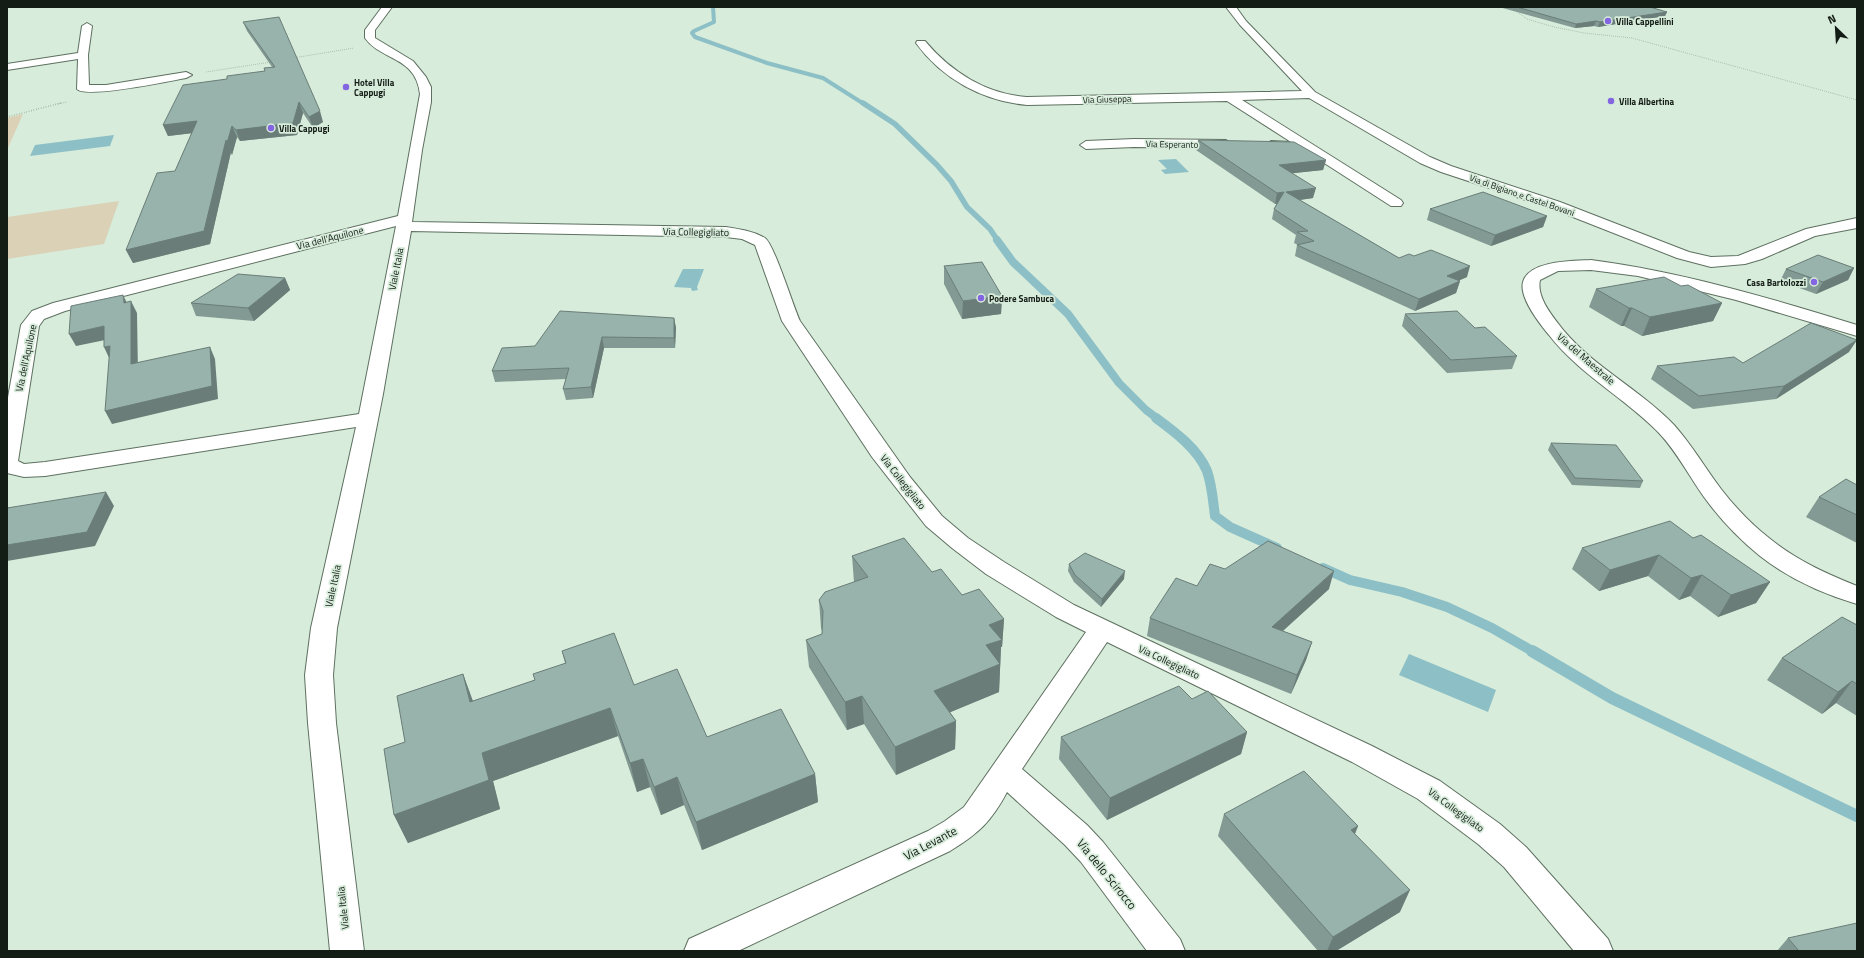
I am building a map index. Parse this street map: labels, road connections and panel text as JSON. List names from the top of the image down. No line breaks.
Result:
{"streets":{"street":["Via Giuseppa","Via Esperanto","Via di Bigiano e Castel Bovani","Via Collegigliato","Via dell'Aquilone","Viale Italia","Via del Maestrale","Via Levante","Via dello Scirocco"]},"crossings":[["Via Giuseppa","Via di Bigiano e Castel Bovani"],["Via Collegigliato","Via dell'Aquilone"],["Via Collegigliato","Viale Italia"],["Via Collegigliato","Via Levante"],["Via dell'Aquilone","Viale Italia"],["Via Levante","Via dello Scirocco"]],"places":["Villa Cappellini","Hotel Villa Cappugi","Villa Albertina","Villa Cappugi","Casa Bartolozzi","Podere Sambuca"],"north":"top left"}
